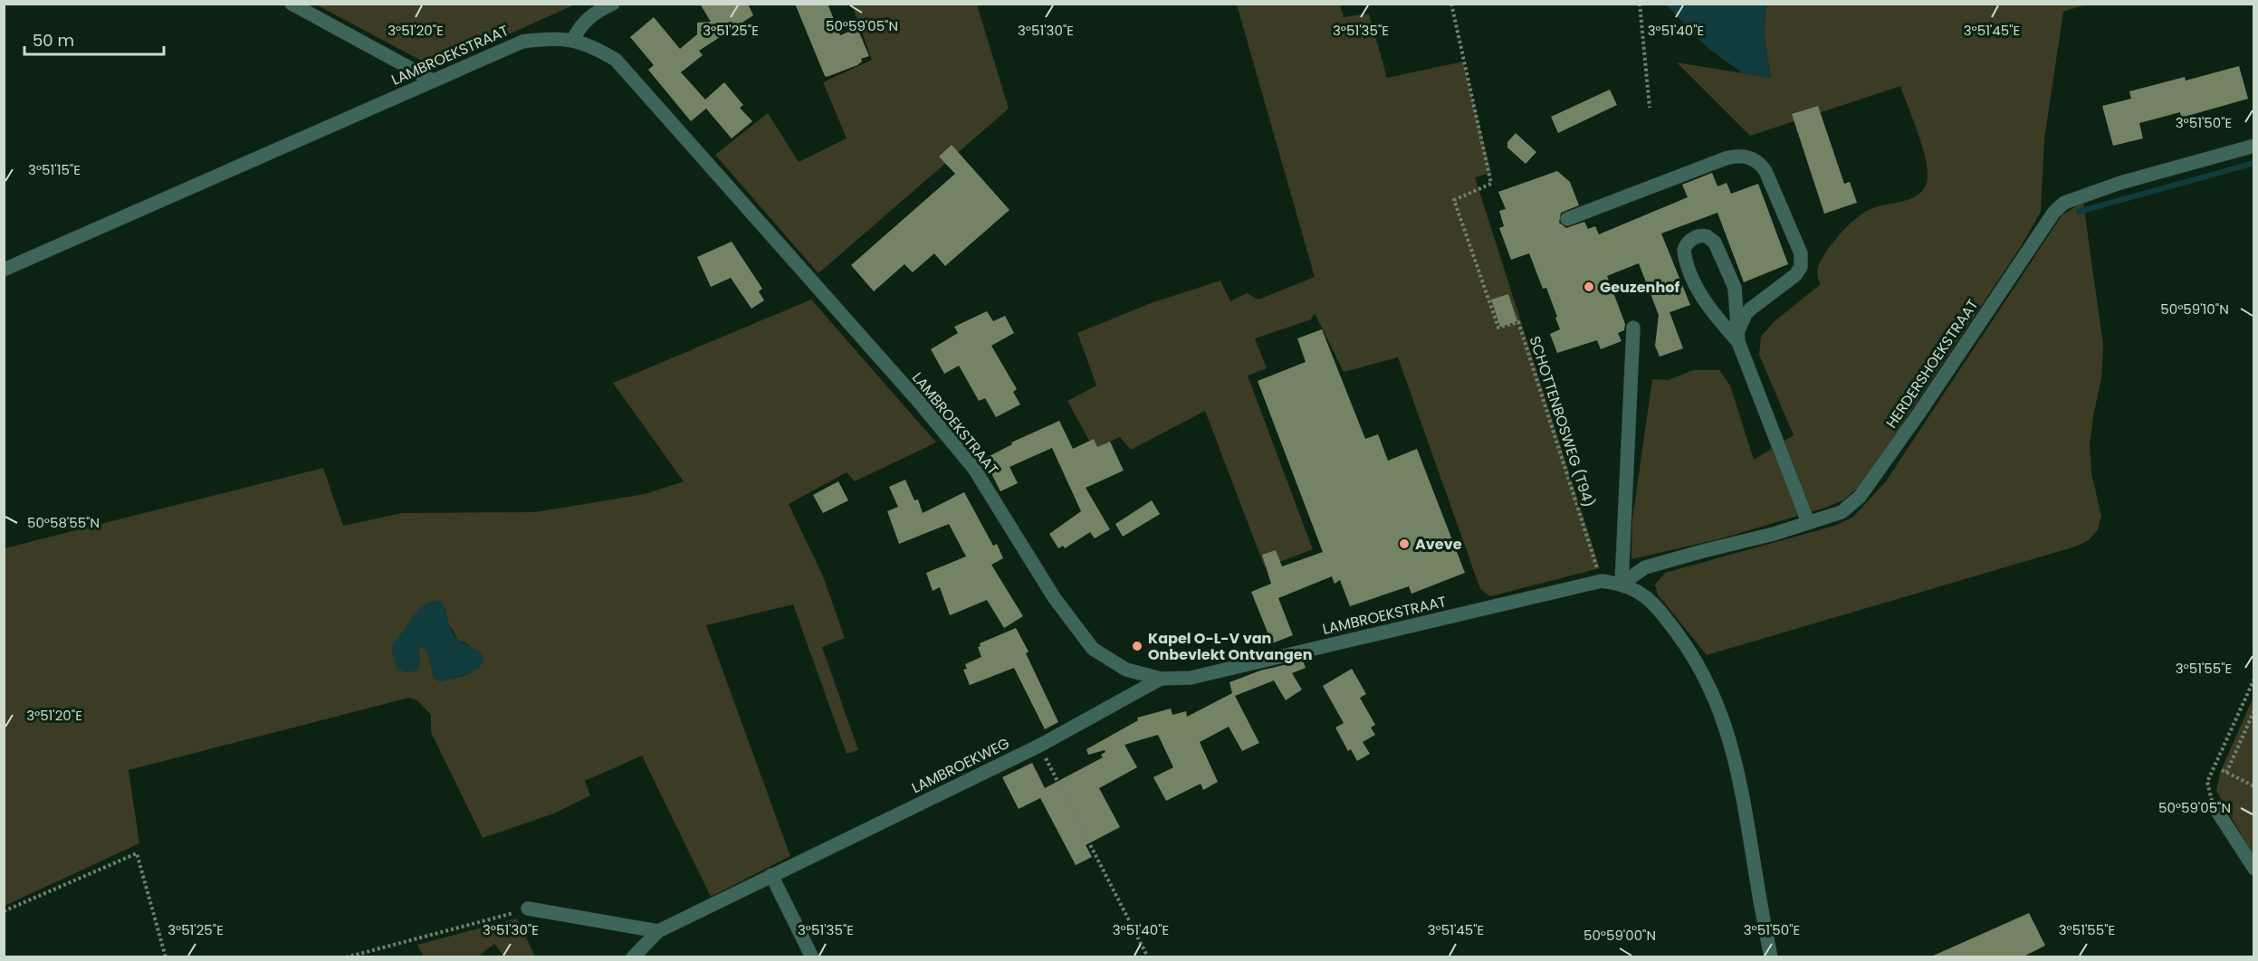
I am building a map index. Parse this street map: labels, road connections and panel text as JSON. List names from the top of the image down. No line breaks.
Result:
{"streets":{"street":["LAMBROEKSTRAAT","HERDERSHOEKSTRAAT","LAMBROEKWEG"],"path":["SCHOTTENBOSWEG (T94)"]},"crossings":[["LAMBROEKSTRAAT","HERDERSHOEKSTRAAT"],["LAMBROEKSTRAAT","SCHOTTENBOSWEG (T94)"],["LAMBROEKSTRAAT","LAMBROEKWEG"]],"places":["Geuzenhof","Aveve","Kapel O-L-V van Onbevlekt Ontvangen"],"scale_bar":"50 m","coordinates":["50°59'05\"N","3°51'30\"E","3°51'20\"E","3°51'25\"E","3°51'35\"E","3°51'40\"E","3°51'45\"E","3°51'50\"E","3°51'15\"E","50°59'10\"N","50°58'55\"N","3°51'55\"E","50°59'00\"N"]}
